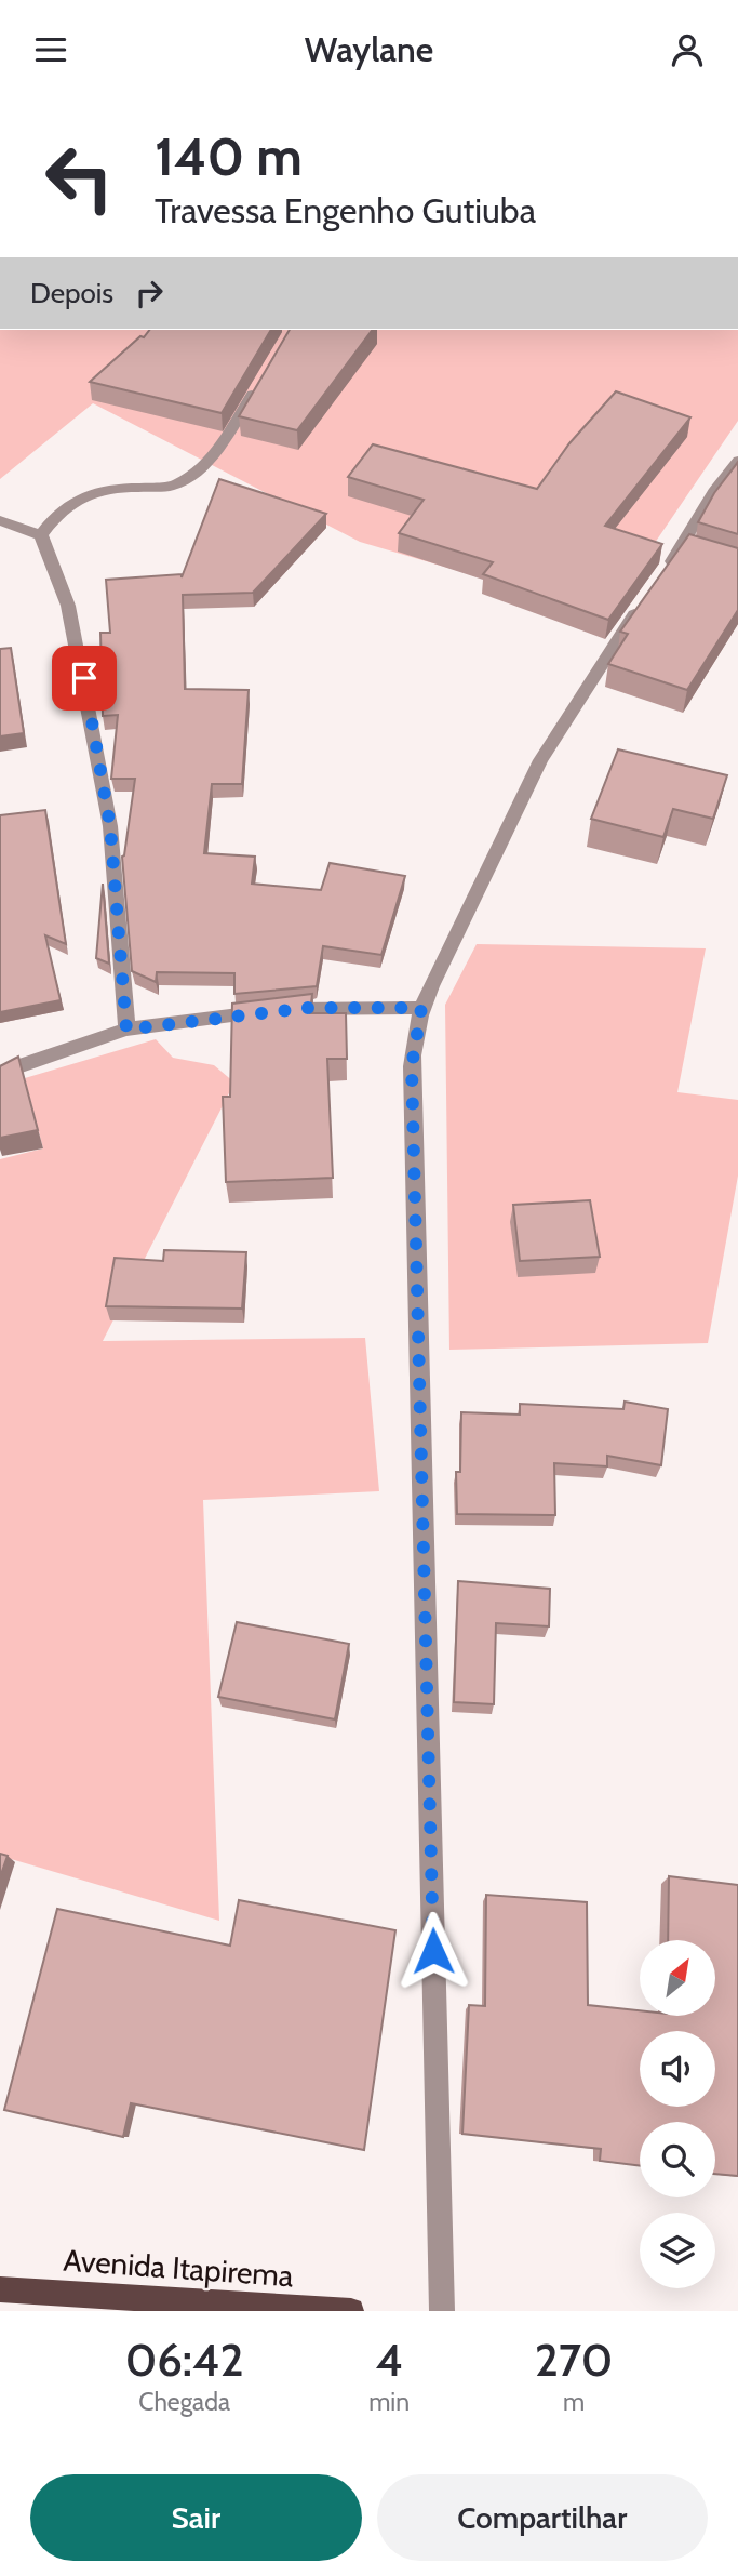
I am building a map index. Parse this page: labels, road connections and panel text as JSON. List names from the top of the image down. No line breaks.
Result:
{"streets":{"main road":["Avenida Itapirema"]},"north":"top right","page":{"header":"Waylane","turn":["140 m","Travessa Engenho Gutiuba"],"then":"Depois","eta":["06:42","Chegada","4","min","270","m"],"buttons":["Sair","Compartilhar"]}}
